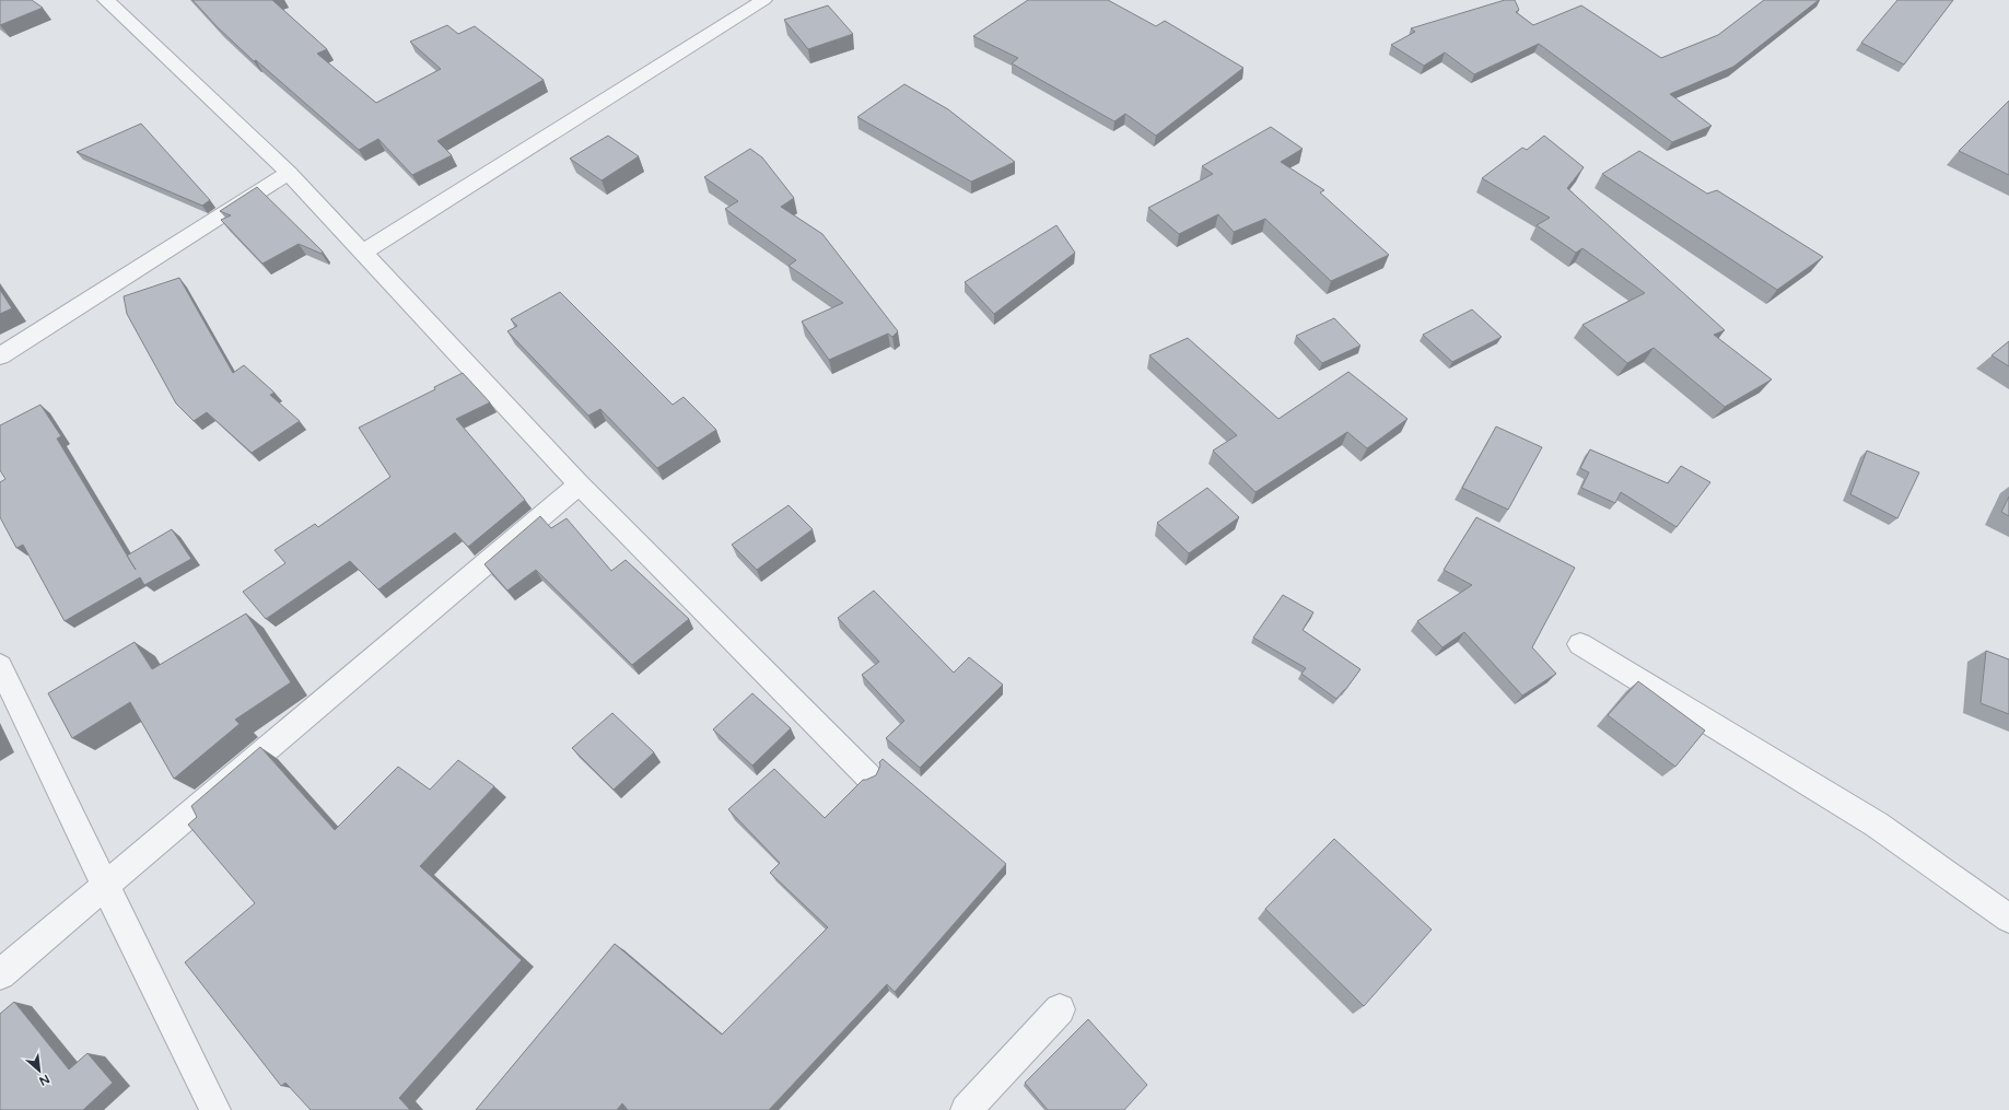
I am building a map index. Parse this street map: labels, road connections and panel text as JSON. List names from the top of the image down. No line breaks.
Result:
{"north":"bottom right"}
